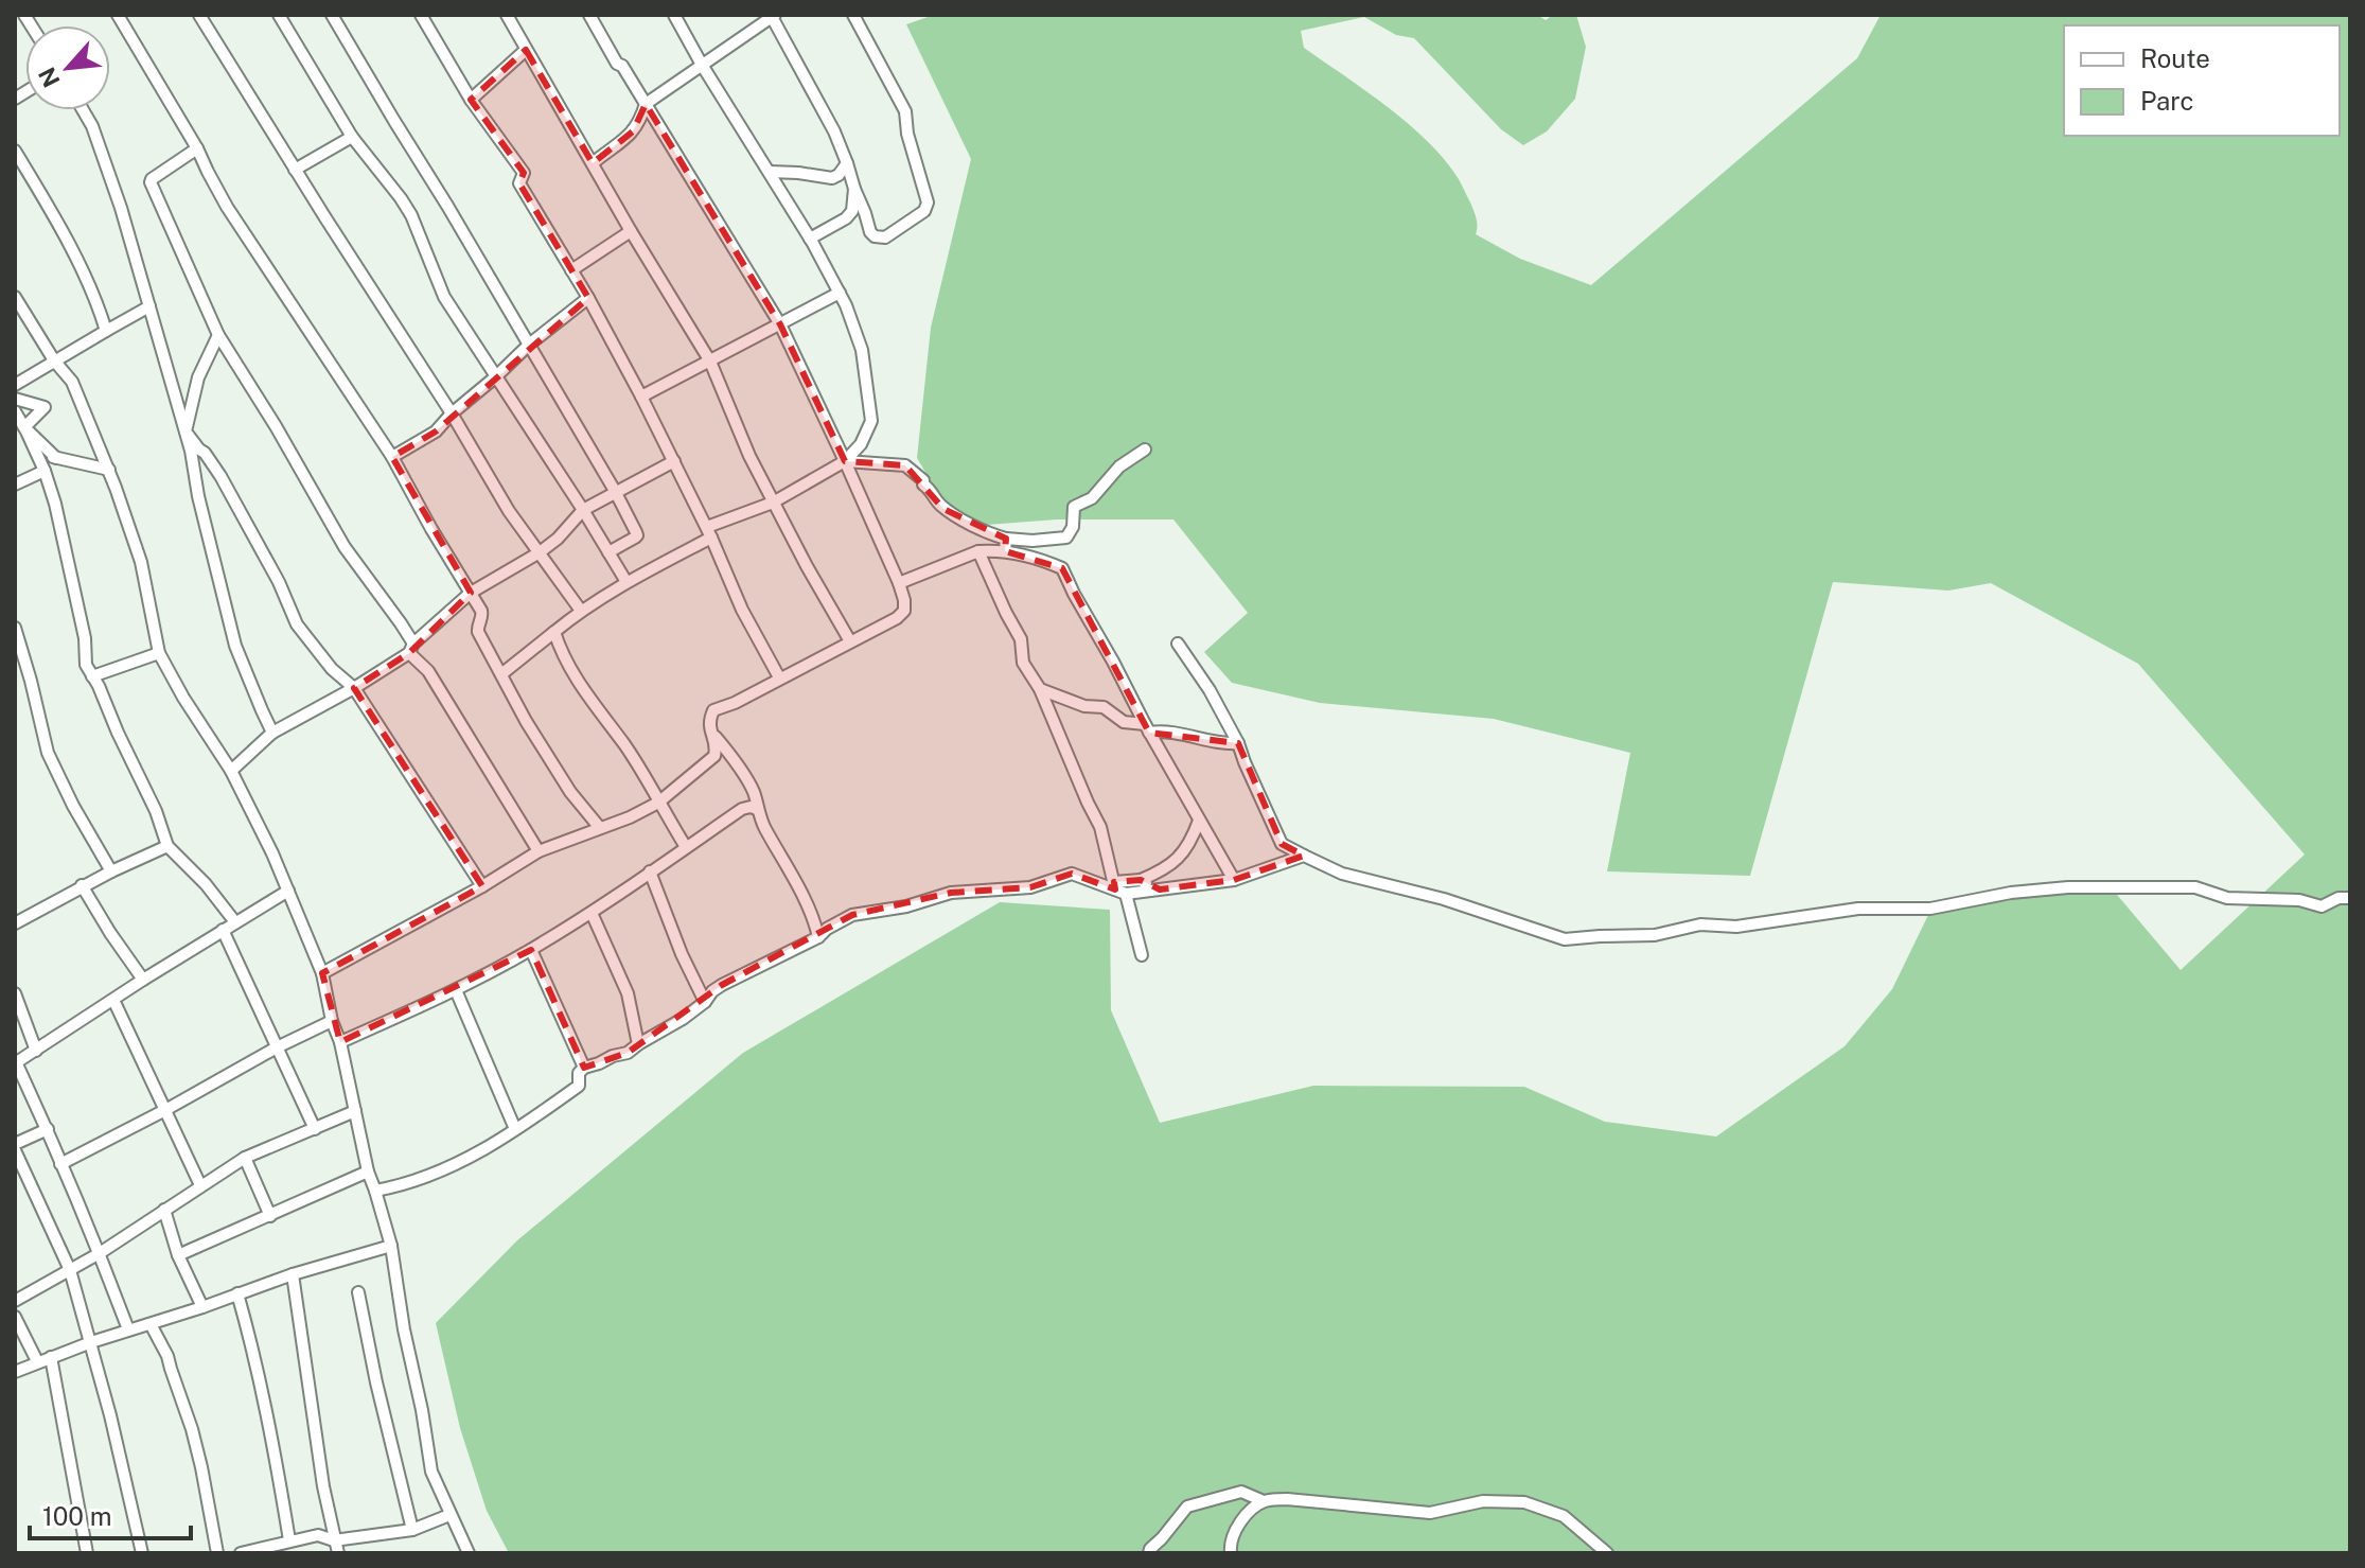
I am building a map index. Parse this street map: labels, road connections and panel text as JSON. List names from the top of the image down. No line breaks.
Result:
{"legend":["Route","Parc"],"scale_bar":"100 m","north":"bottom left"}
